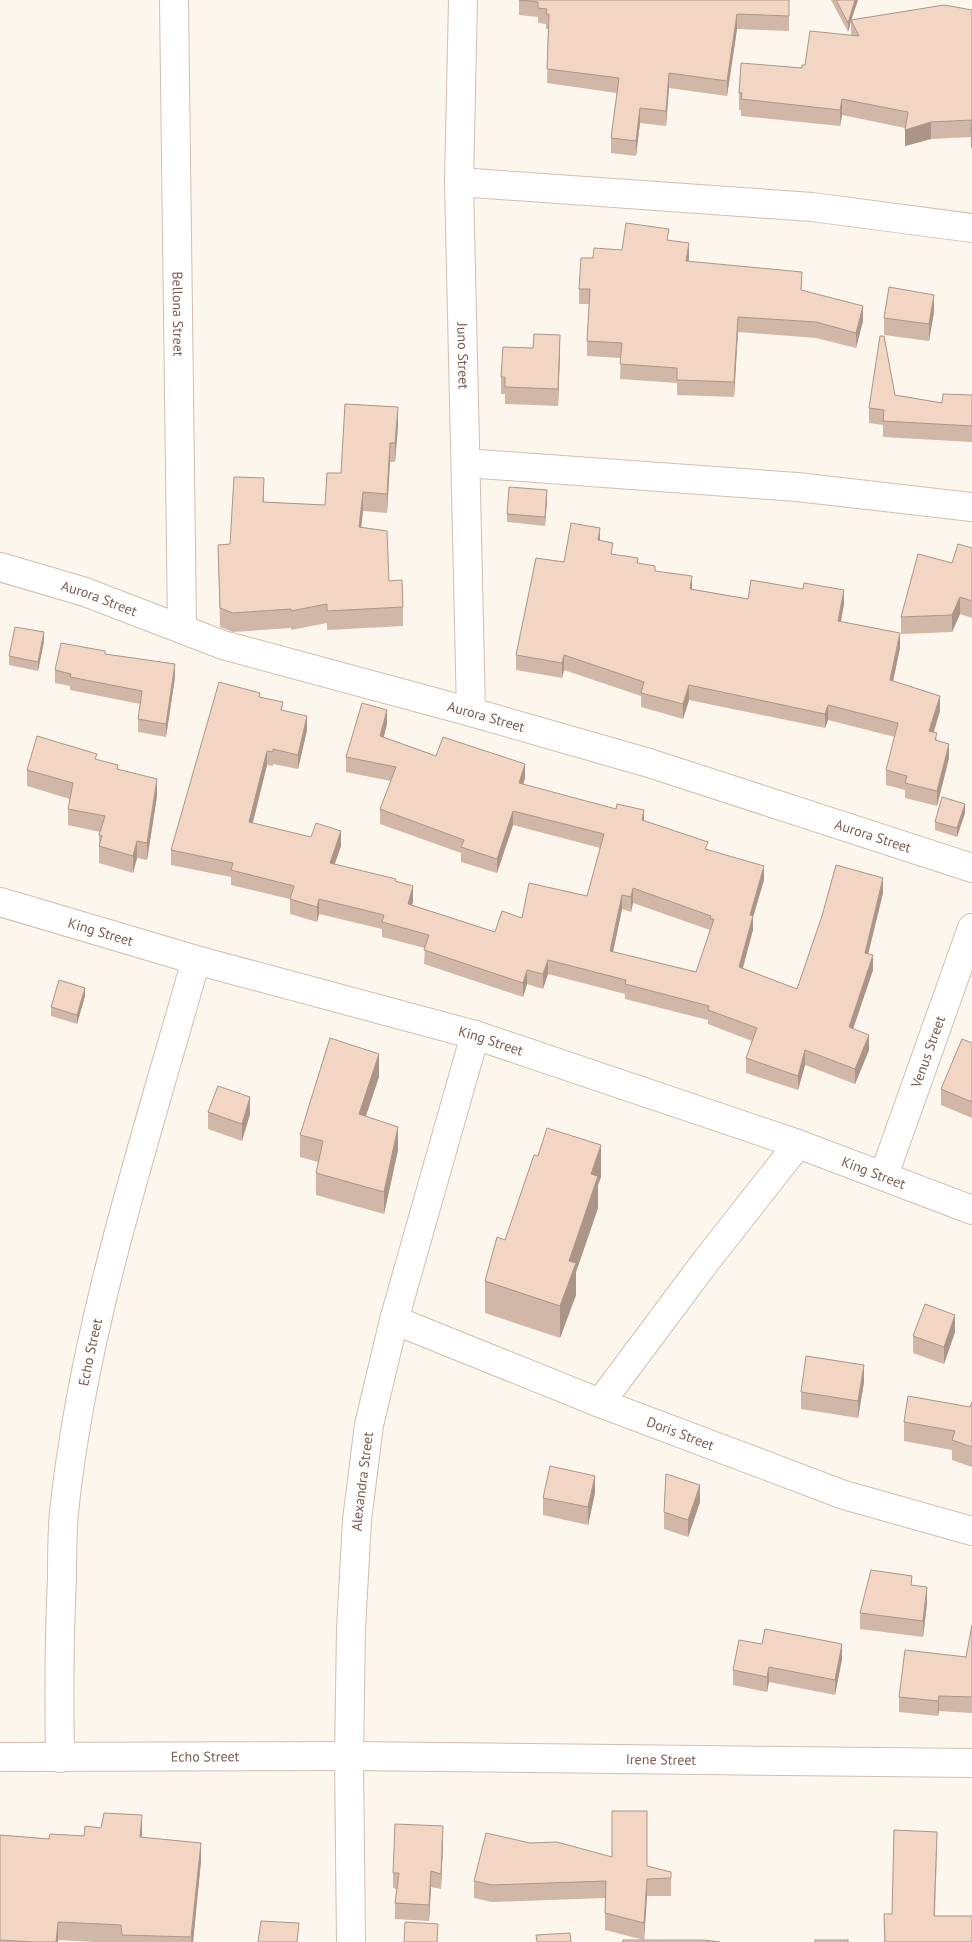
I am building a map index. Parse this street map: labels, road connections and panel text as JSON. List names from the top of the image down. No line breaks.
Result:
{"streets":{"street":["Bellona Street","Juno Street","Aurora Street","King Street","Venus Street","Echo Street","Doris Street","Alexandra Street","Irene Street"]},"crossings":[["Bellona Street","Aurora Street"],["Juno Street","Aurora Street"],["King Street","Venus Street"],["King Street","Echo Street"],["King Street","Alexandra Street"],["Echo Street","Alexandra Street"],["Echo Street","Irene Street"],["Doris Street","Alexandra Street"],["Alexandra Street","Irene Street"]]}
